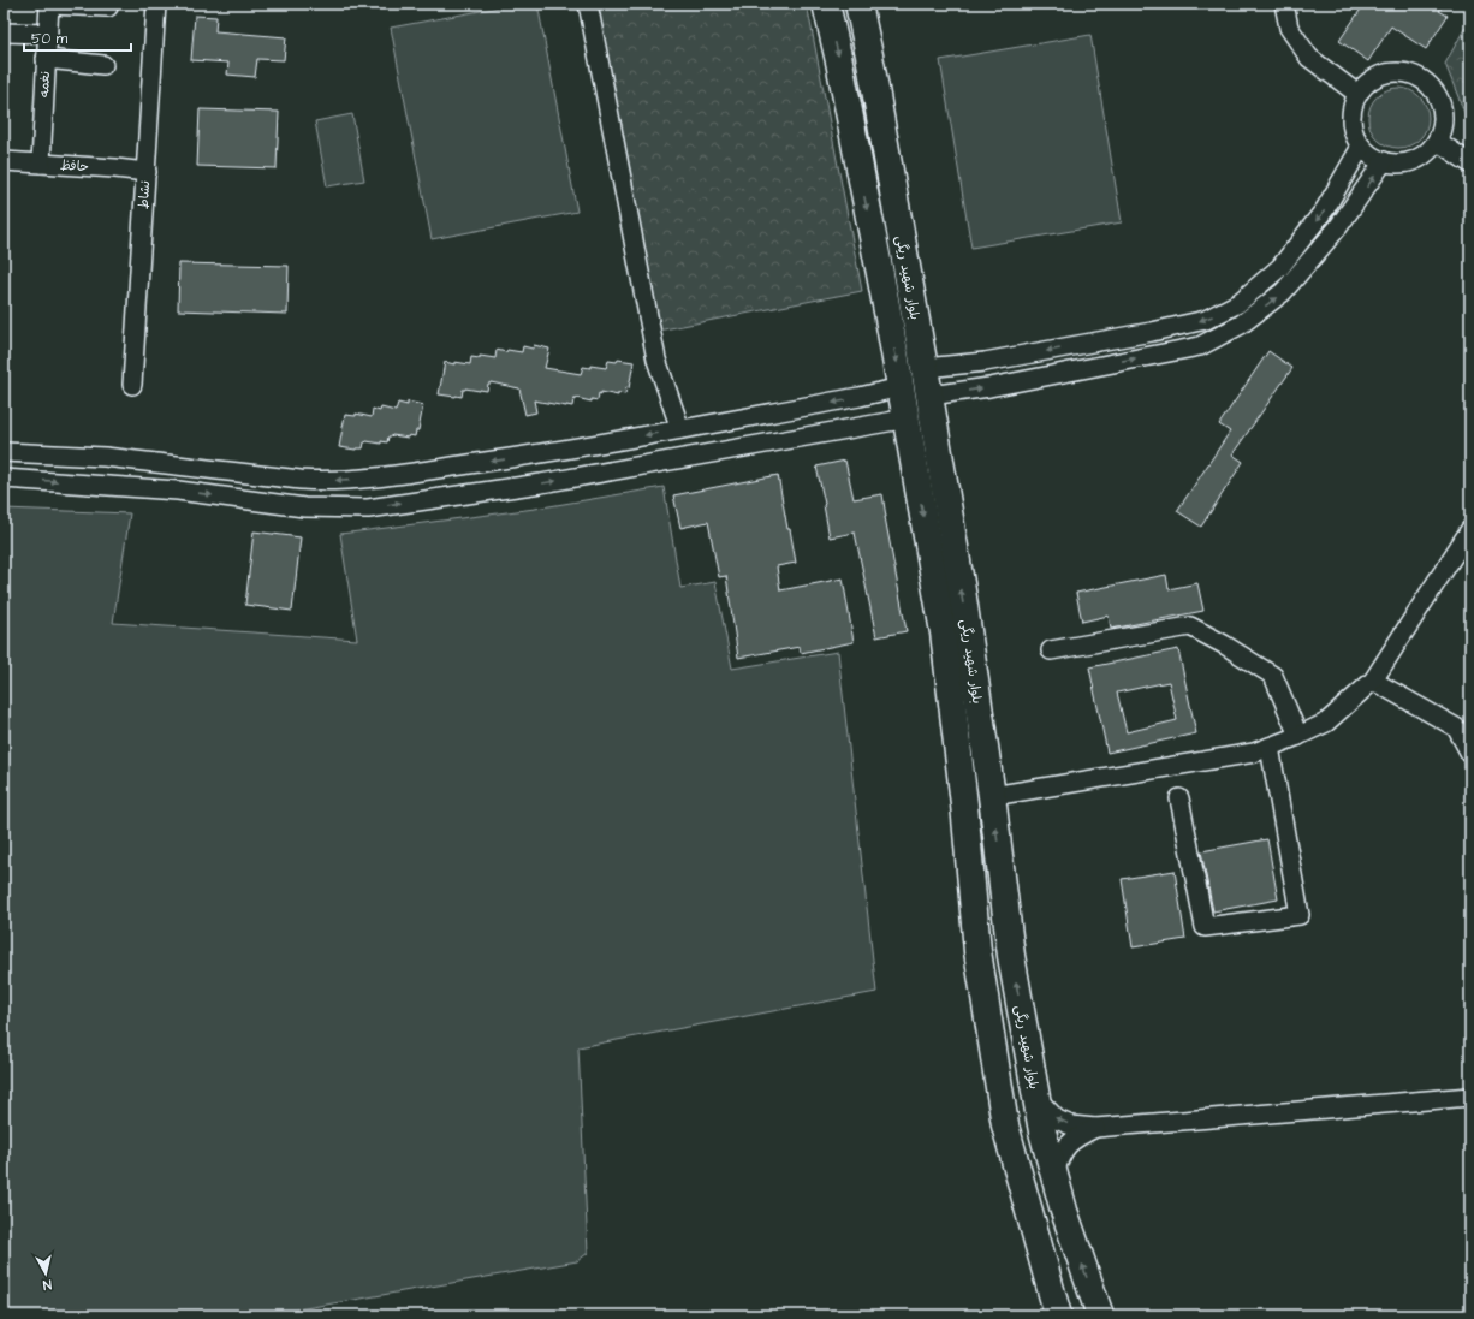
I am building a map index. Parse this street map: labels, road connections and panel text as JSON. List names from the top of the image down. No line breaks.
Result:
{"streets":{"highway":["بلوار شهید ریگی"],"street":["نغمه","حافظ","نشاط"]},"crossings":[["نغمه","حافظ"],["حافظ","نشاط"]],"scale_bar":"50 m","north":"bottom"}
